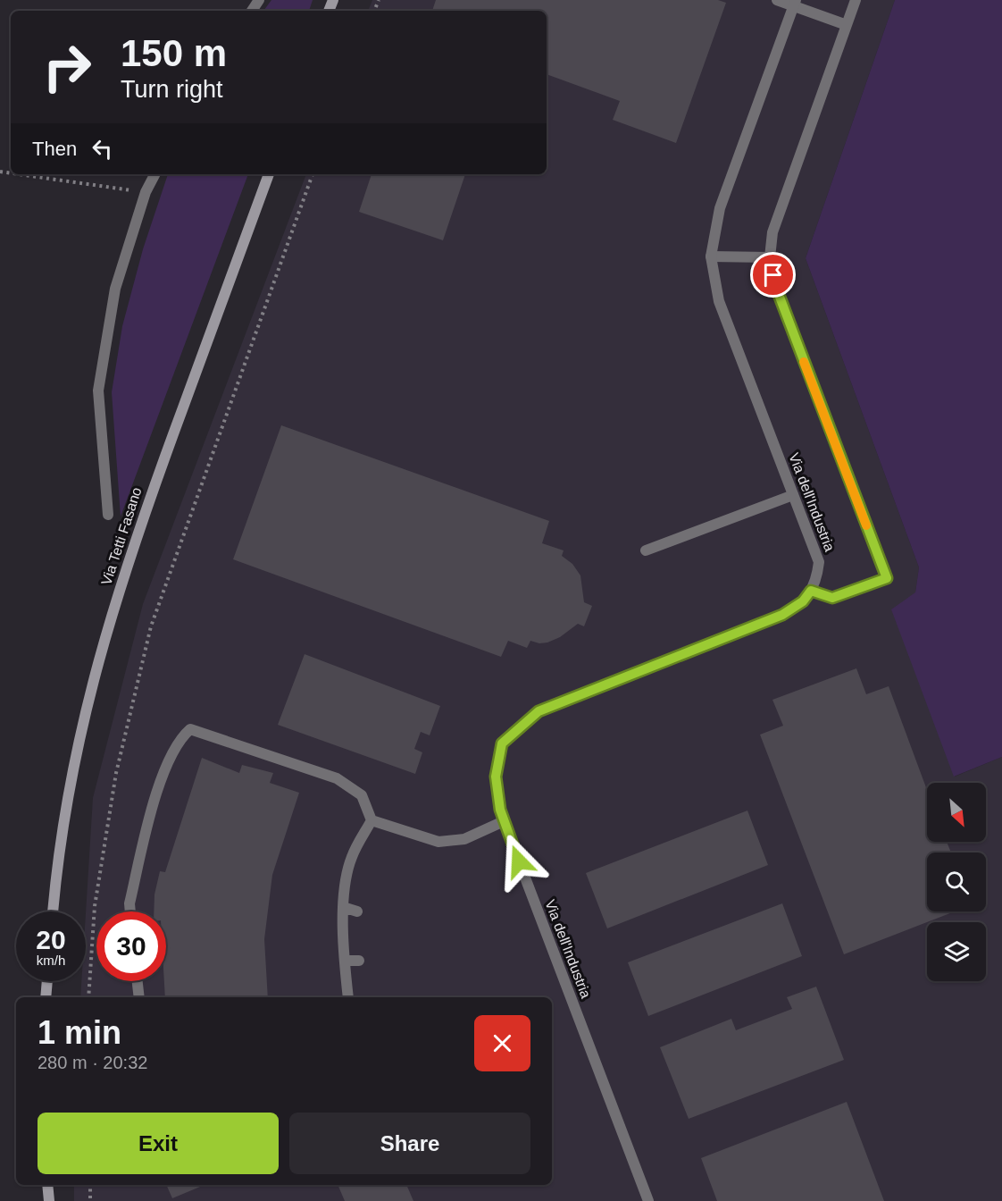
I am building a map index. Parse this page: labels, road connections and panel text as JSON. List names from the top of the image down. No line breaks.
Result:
{"streets":{"main road":["Via Tetti Fasano"],"street":["Via dell'Industria"]},"north":"bottom right","page":{"turn":["150 m","Turn right"],"then":"Then","speed":"20 km/h","limit":"30","heading":["1 min","280 m · 20:32"],"buttons":["Exit","Share"]}}
